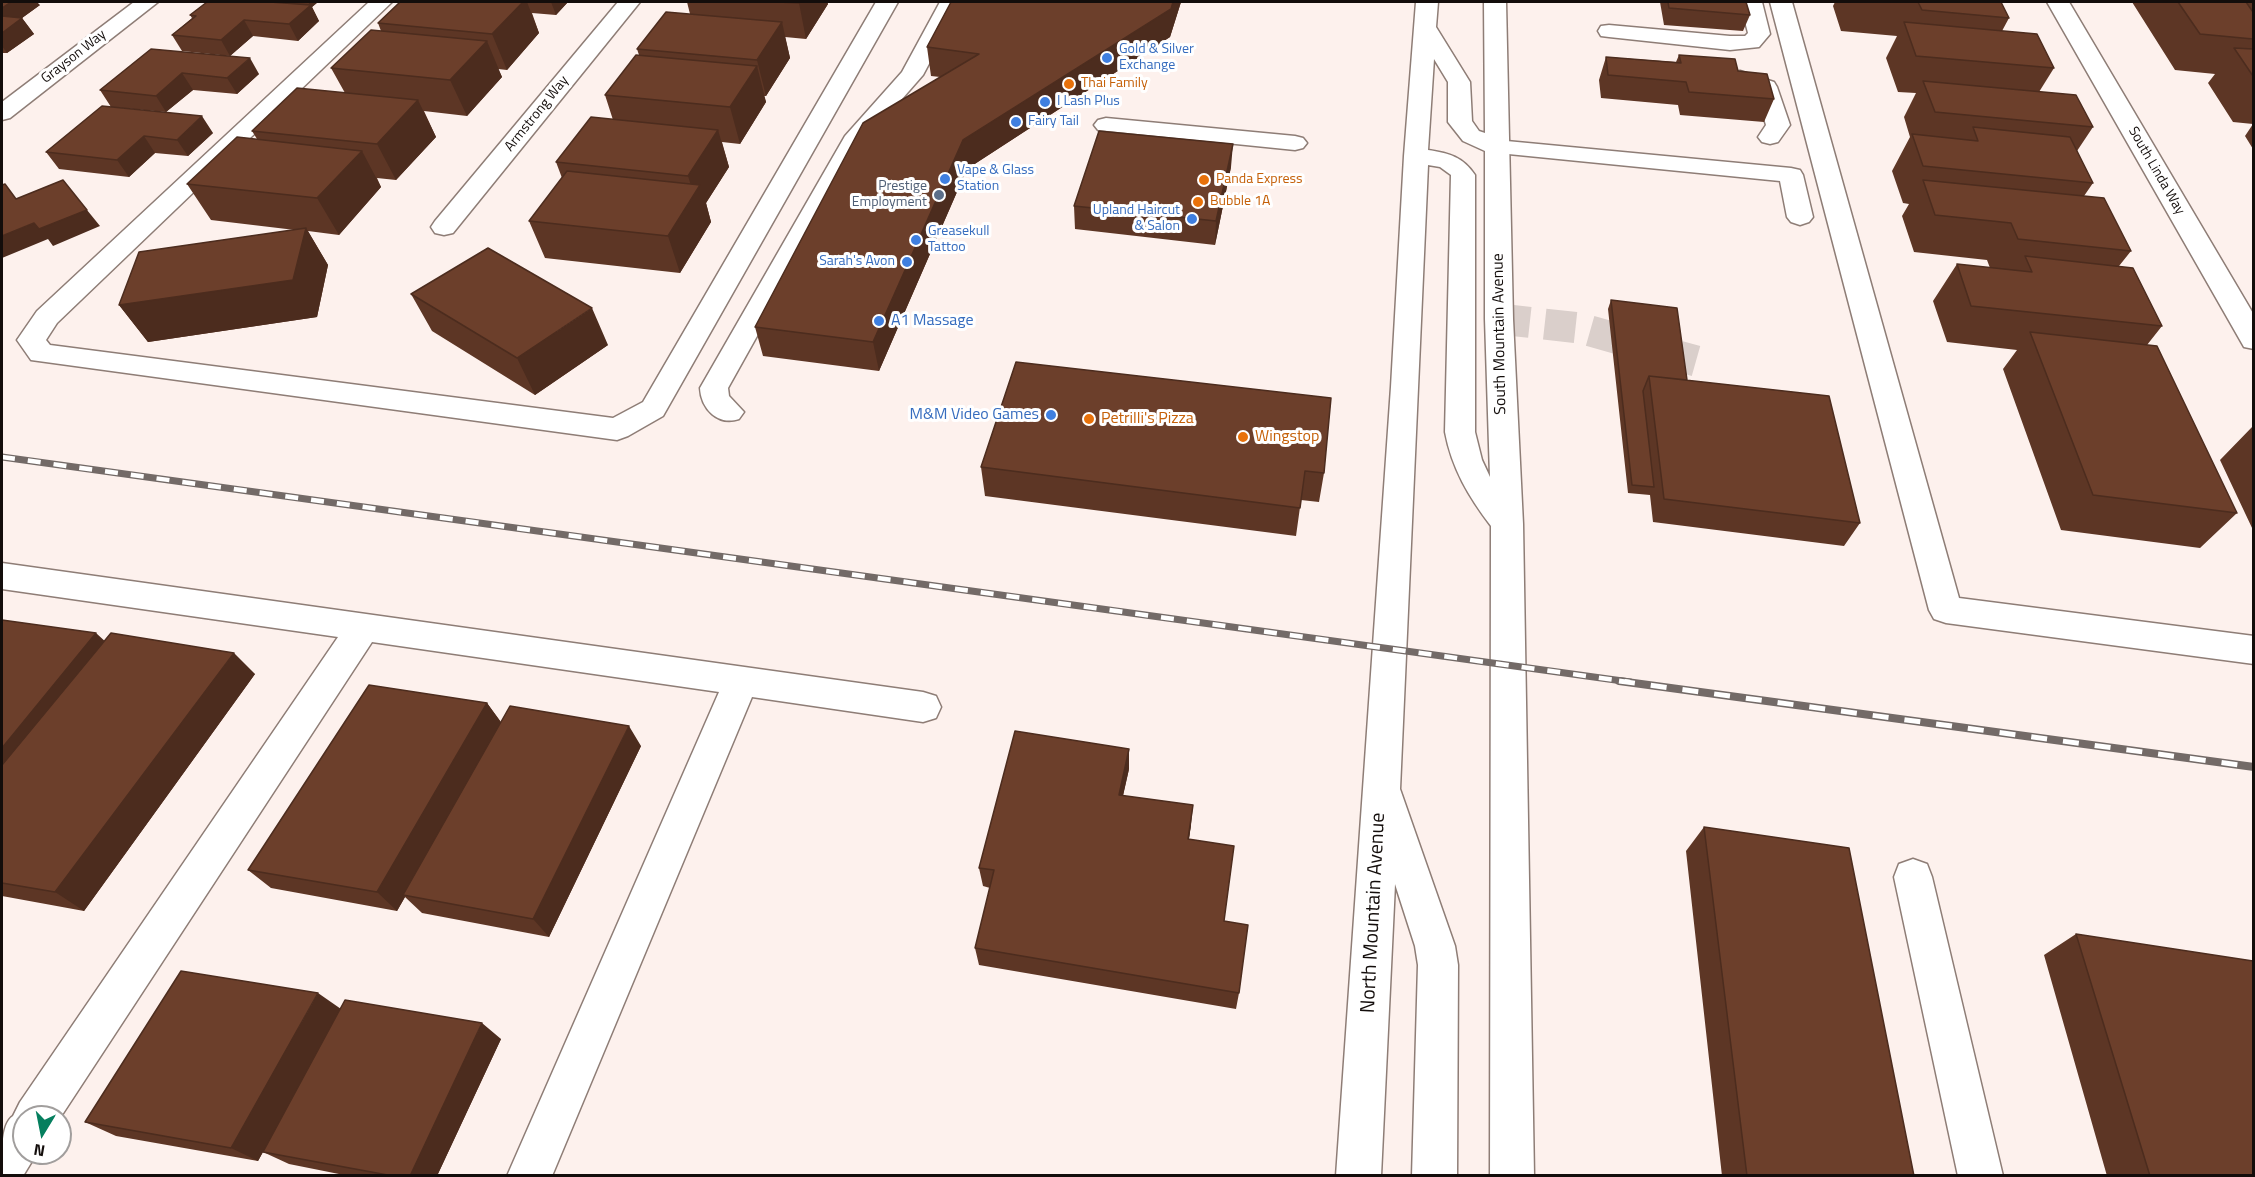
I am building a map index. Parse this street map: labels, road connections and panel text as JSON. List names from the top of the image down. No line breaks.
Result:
{"streets":{"main road":["Grayson Way","Armstrong Way","South Linda Way","South Mountain Avenue","North Mountain Avenue"]},"places":["Gold & Silver Exchange","Thai Family","I Lash Plus","Fairy Tail","Vape & Glass Station","Panda Express","Prestige Employment","Bubble 1A","Upland Haircut & Salon","Greasekull Tattoo","Sarah's Avon","A1 Massage","M&M Video Games","Petrilli's Pizza","Wingstop"],"north":"bottom"}
